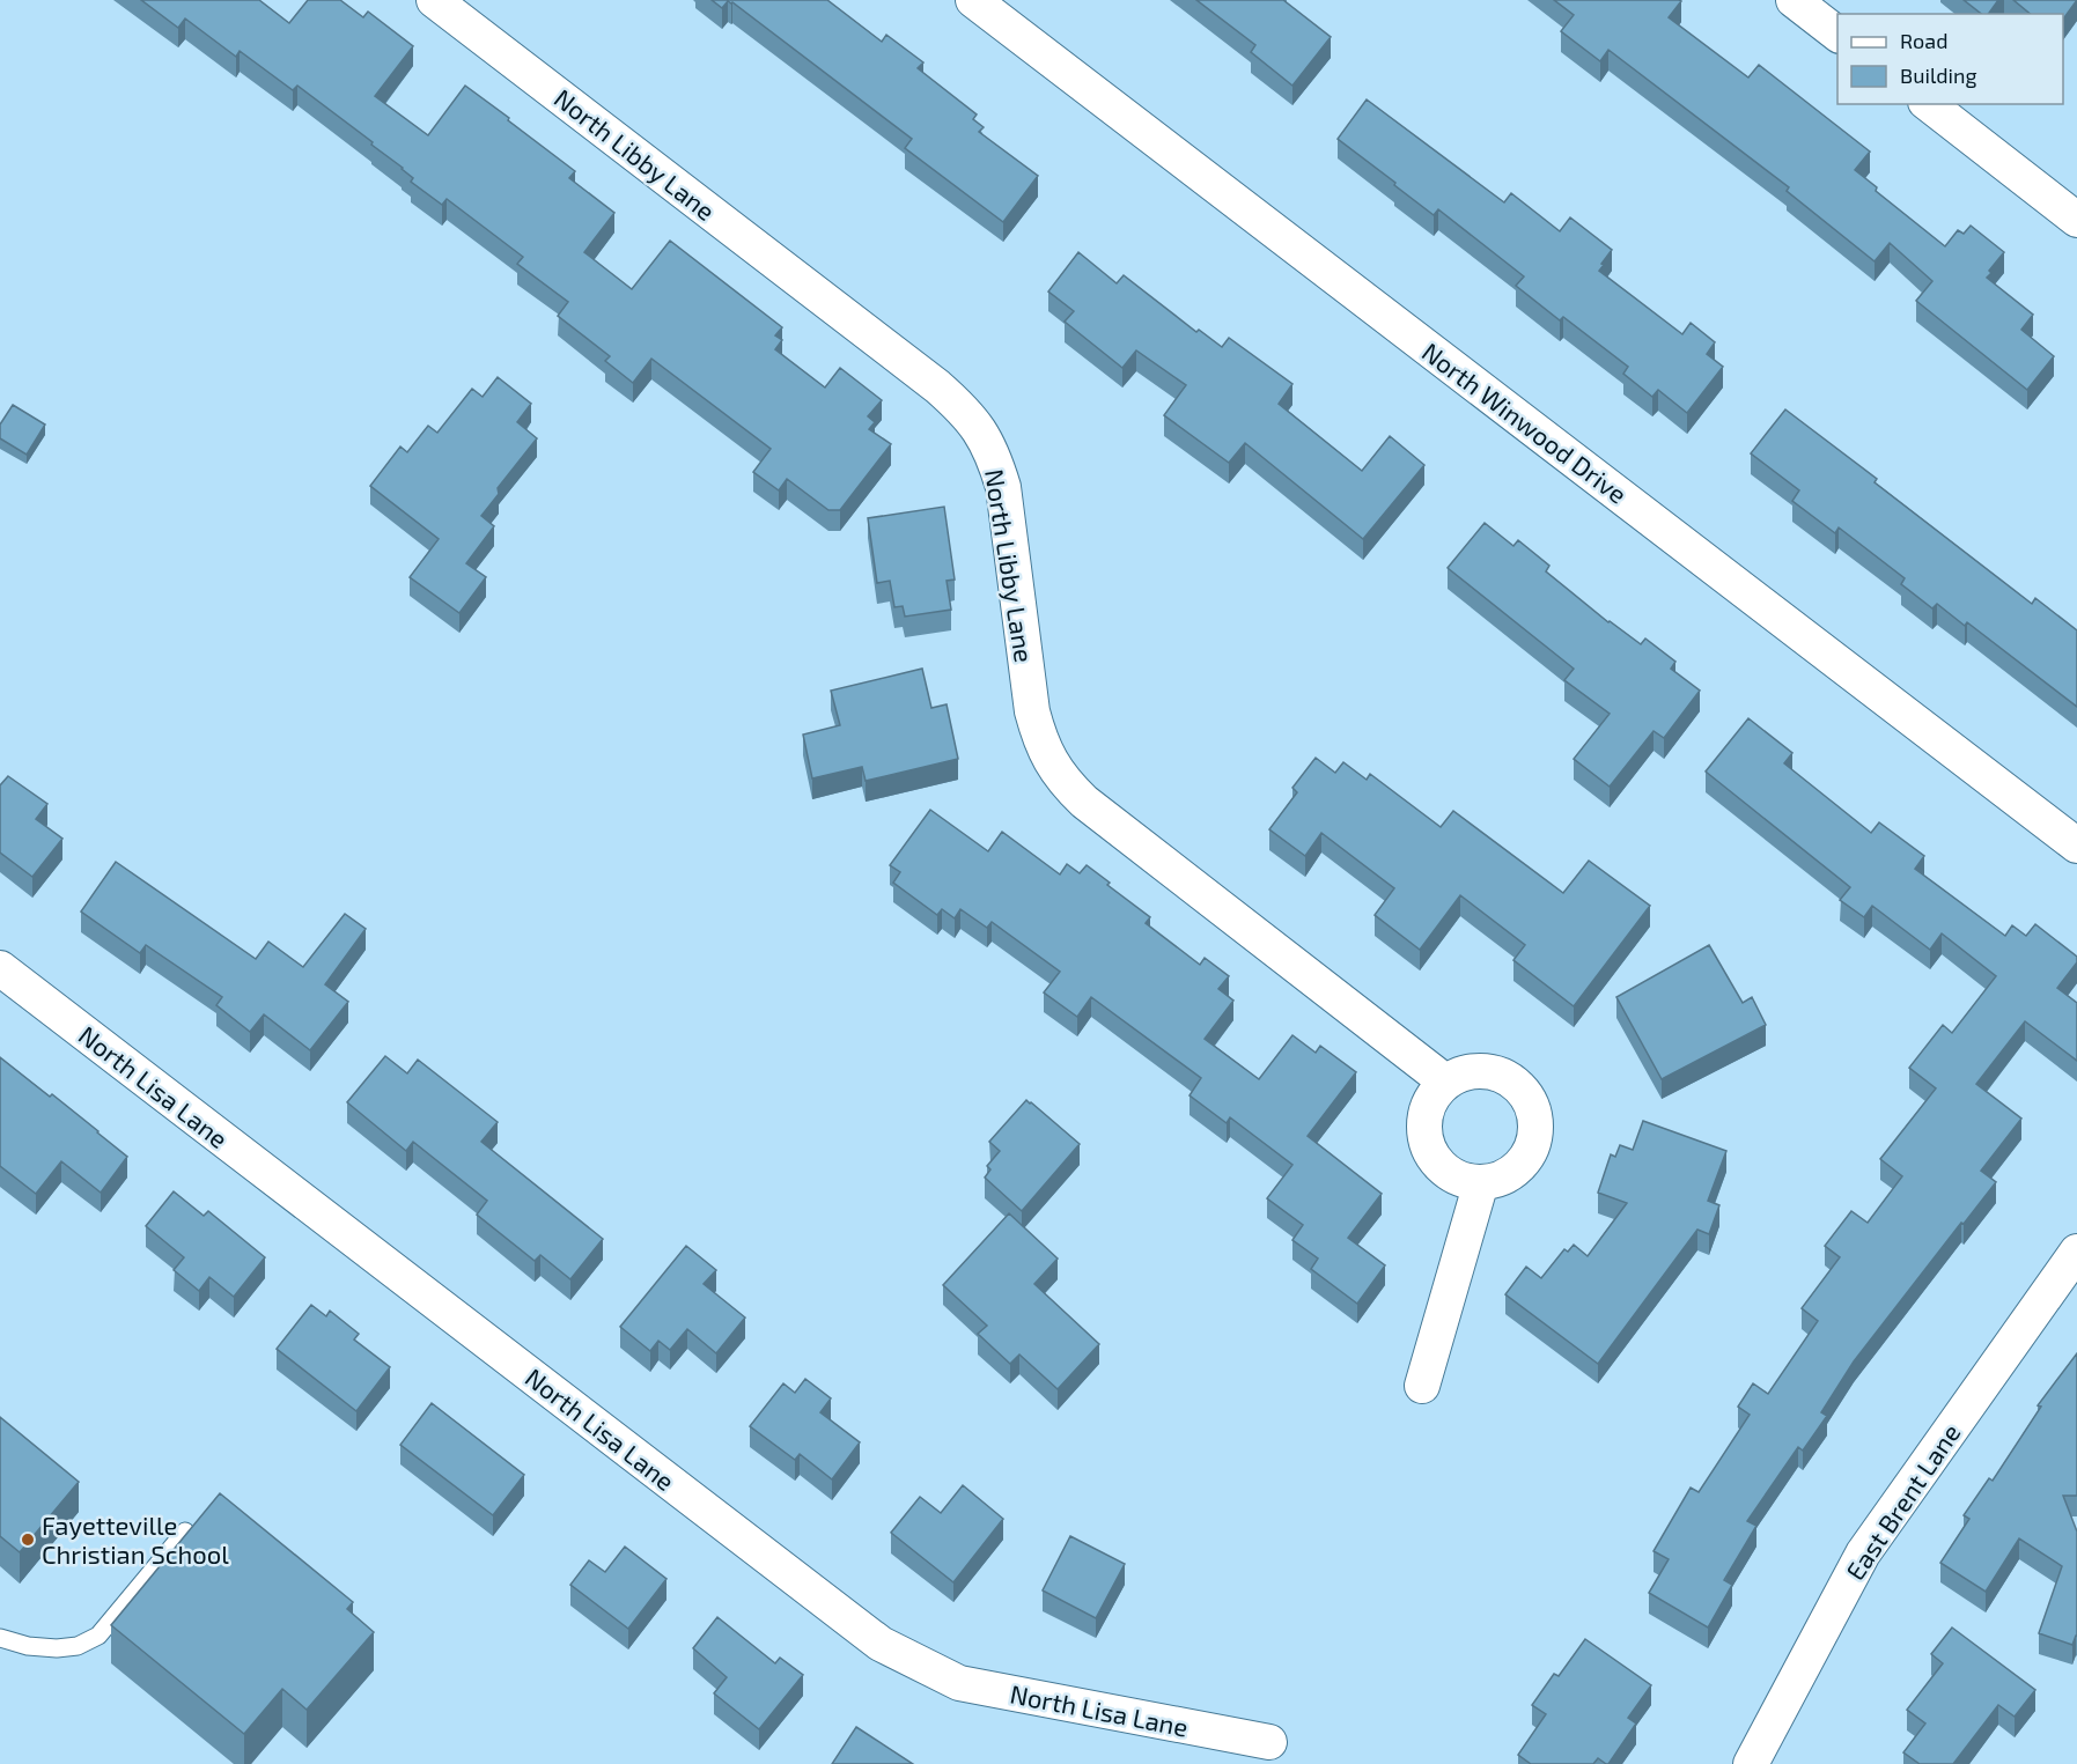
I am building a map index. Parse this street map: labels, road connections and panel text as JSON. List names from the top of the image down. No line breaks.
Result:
{"streets":{"street":["North Libby Lane","North Winwood Drive","North Lisa Lane","East Brent Lane"]},"places":["Fayetteville Christian School"],"legend":["Road","Building"]}
